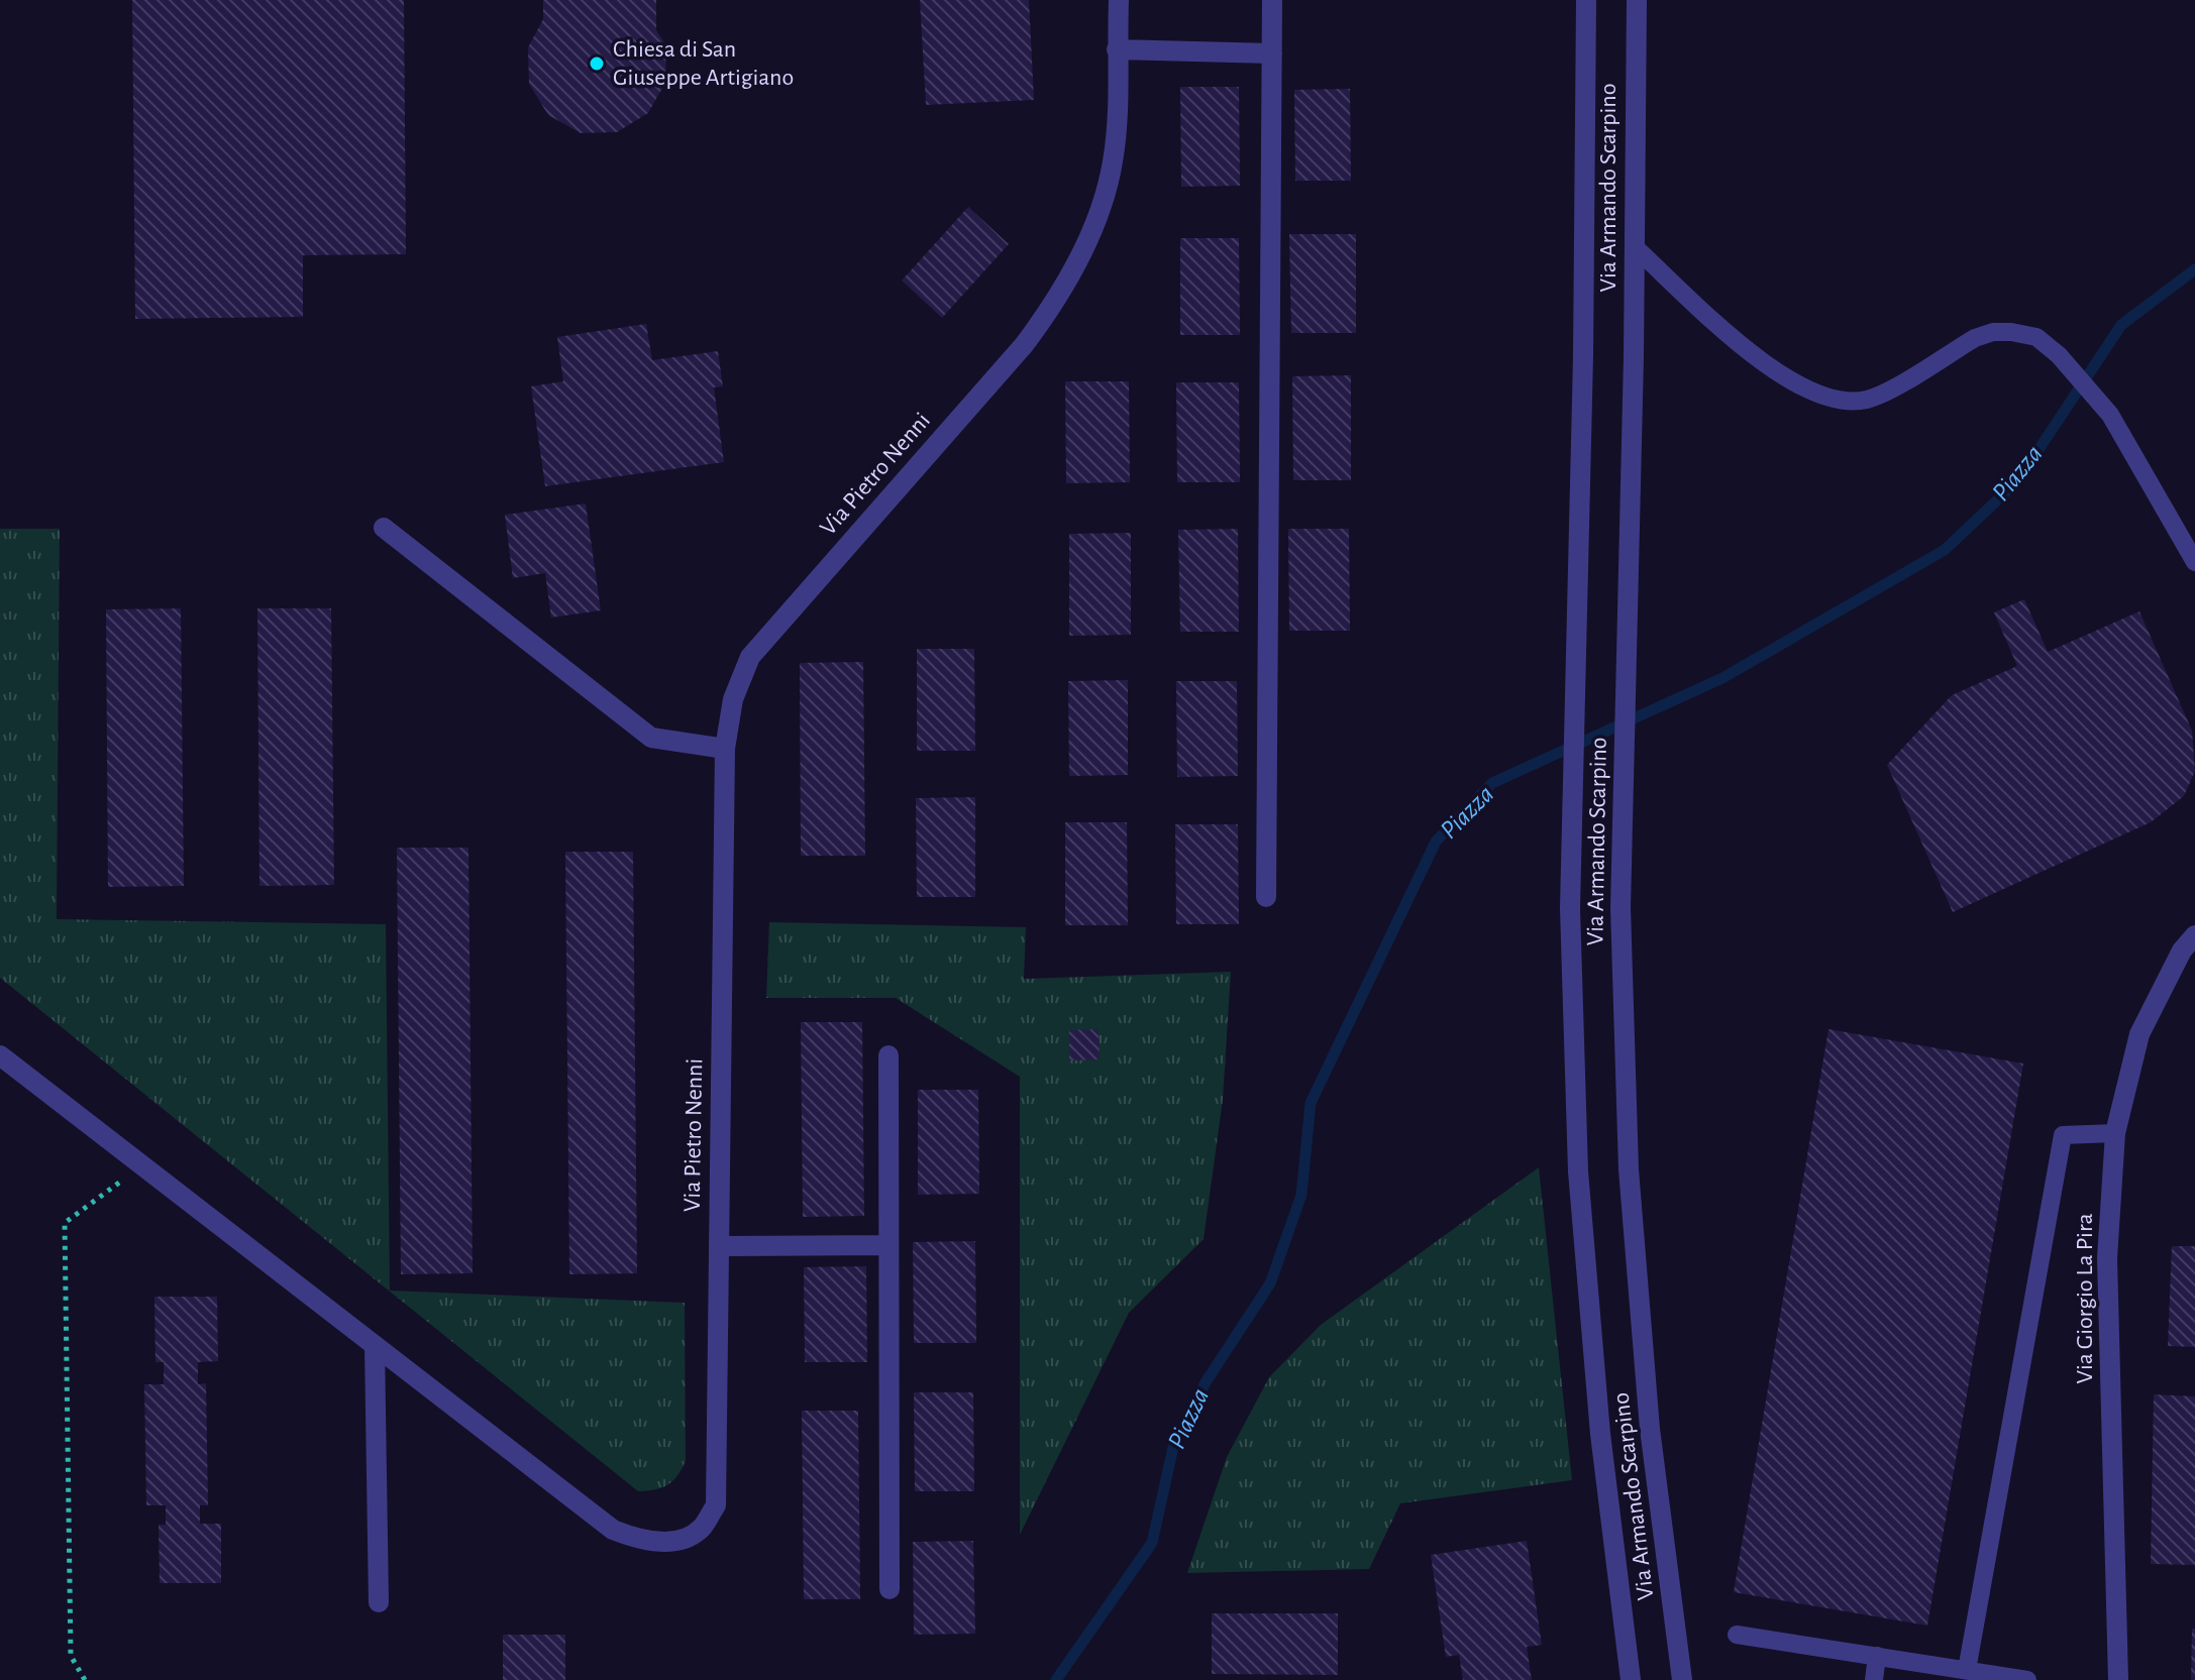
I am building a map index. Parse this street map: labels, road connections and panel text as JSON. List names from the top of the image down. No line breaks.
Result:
{"streets":{"street":["Via Armando Scarpino","Via Pietro Nenni","Via Giorgio La Pira"]},"water":["Piazza"],"places":["Chiesa di San Giuseppe Artigiano"]}
